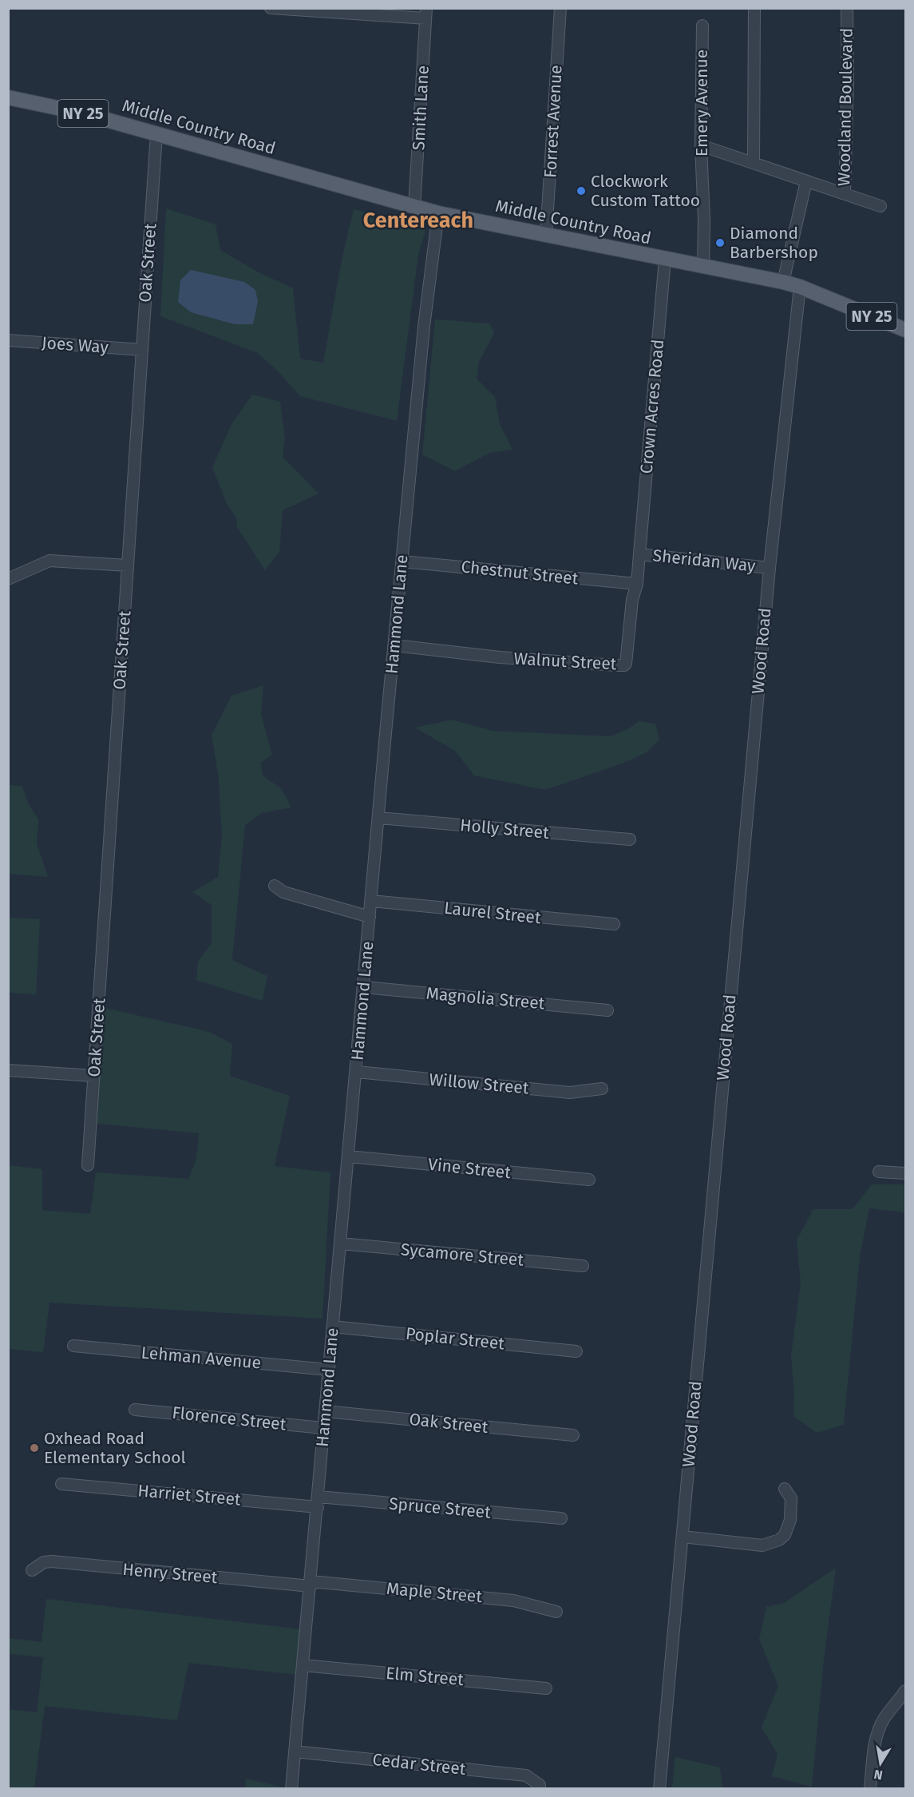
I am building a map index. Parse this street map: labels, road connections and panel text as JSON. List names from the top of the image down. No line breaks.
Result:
{"streets":{"main road":["NY 25","Middle Country Road"],"street":["Emery Avenue","Woodland Boulevard","Smith Lane","Forrest Avenue","Oak Street","Joes Way","Crown Acres Road","Sheridan Way","Chestnut Street","Hammond Lane","Wood Road","Walnut Street","Holly Street","Laurel Street","Magnolia Street","Willow Street","Vine Street","Sycamore Street","Poplar Street","Lehman Avenue","Florence Street","Harriet Street","Spruce Street","Henry Street","Maple Street","Elm Street","Cedar Street"]},"crossings":[["Emery Avenue","Woodland Boulevard"],["Emery Avenue","Middle Country Road"],["Smith Lane","Middle Country Road"],["Forrest Avenue","Middle Country Road"],["Middle Country Road","Oak Street"],["Middle Country Road","Crown Acres Road"],["Middle Country Road","Hammond Lane"],["Middle Country Road","Wood Road"],["Oak Street","Joes Way"],["Oak Street","Hammond Lane"],["Crown Acres Road","Sheridan Way"],["Crown Acres Road","Walnut Street"],["Sheridan Way","Wood Road"],["Sheridan Way","Walnut Street"],["Chestnut Street","Hammond Lane"],["Chestnut Street","Walnut Street"],["Hammond Lane","Walnut Street"],["Hammond Lane","Holly Street"],["Hammond Lane","Laurel Street"],["Hammond Lane","Magnolia Street"],["Hammond Lane","Willow Street"],["Hammond Lane","Vine Street"],["Hammond Lane","Sycamore Street"],["Hammond Lane","Poplar Street"],["Hammond Lane","Lehman Avenue"],["Hammond Lane","Florence Street"],["Hammond Lane","Harriet Street"],["Hammond Lane","Spruce Street"],["Hammond Lane","Henry Street"],["Hammond Lane","Maple Street"],["Hammond Lane","Elm Street"],["Hammond Lane","Cedar Street"],["Harriet Street","Spruce Street"],["Henry Street","Maple Street"]],"districts":["Centereach"],"places":["Clockwork Custom Tattoo","Diamond Barbershop","Oxhead Road Elementary School"],"north":"bottom"}
